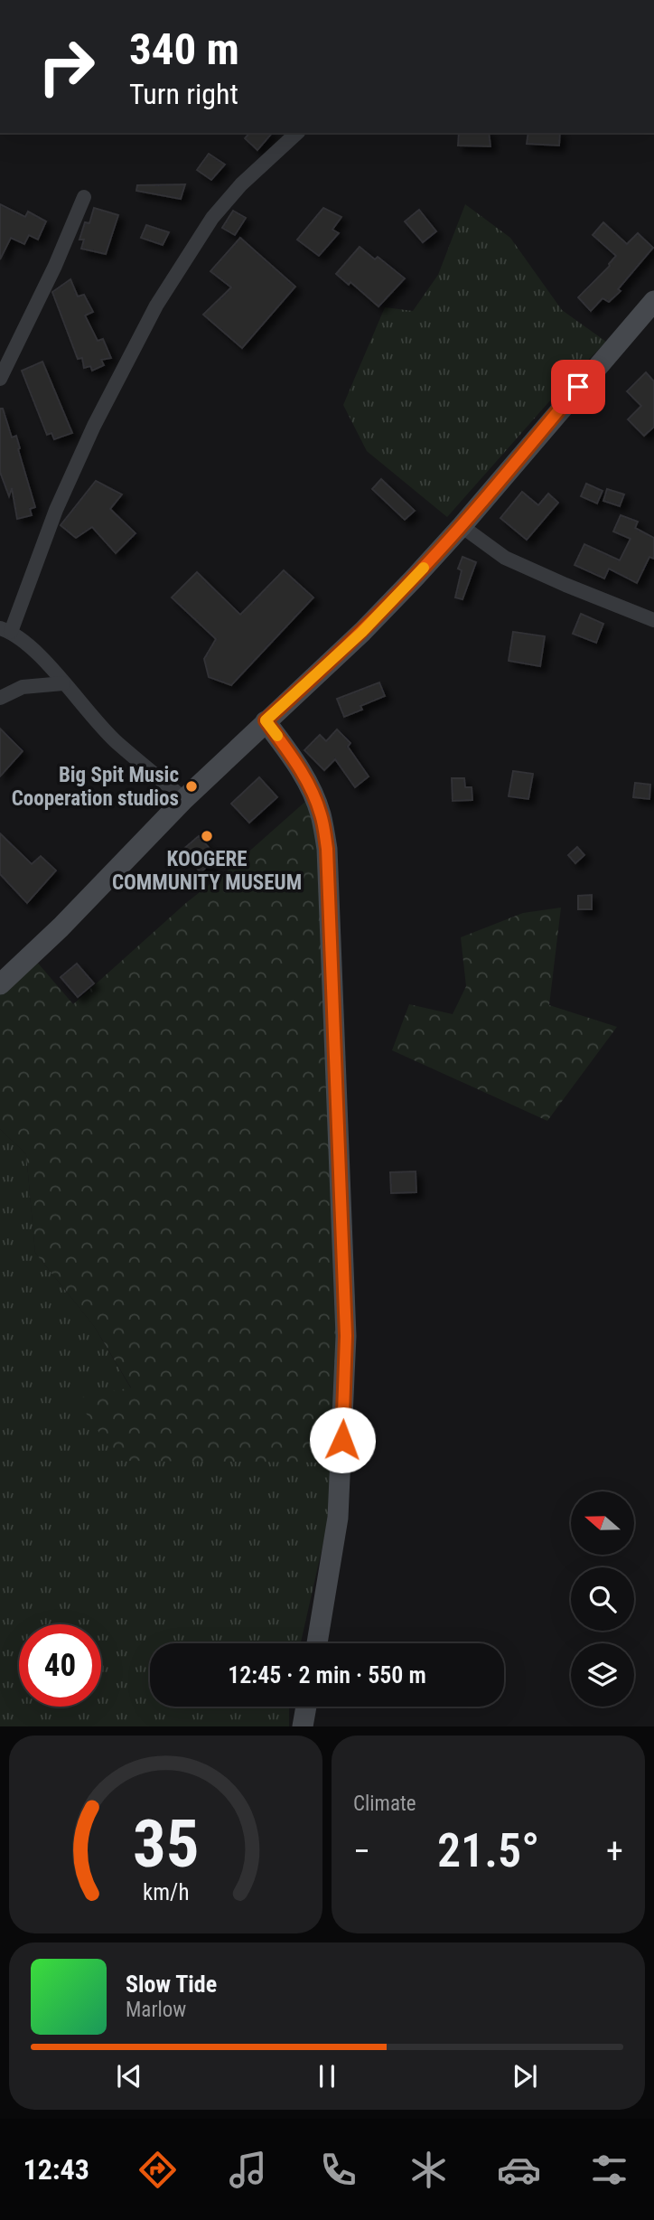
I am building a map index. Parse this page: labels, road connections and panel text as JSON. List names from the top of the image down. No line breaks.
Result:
{"places":["Big Spit Music Cooperation studios","KOOGERE COMMUNITY MUSEUM"],"north":"left","page":{"turn":["340 m","Turn right"],"limit":"40","trip":"12:45 · 2 min · 550 m","tile":"Climate","heat":["−","21.5°","+"],"song":["Slow Tide","Marlow"],"tabs":"12:43","gauge":["35","km/h"]}}
